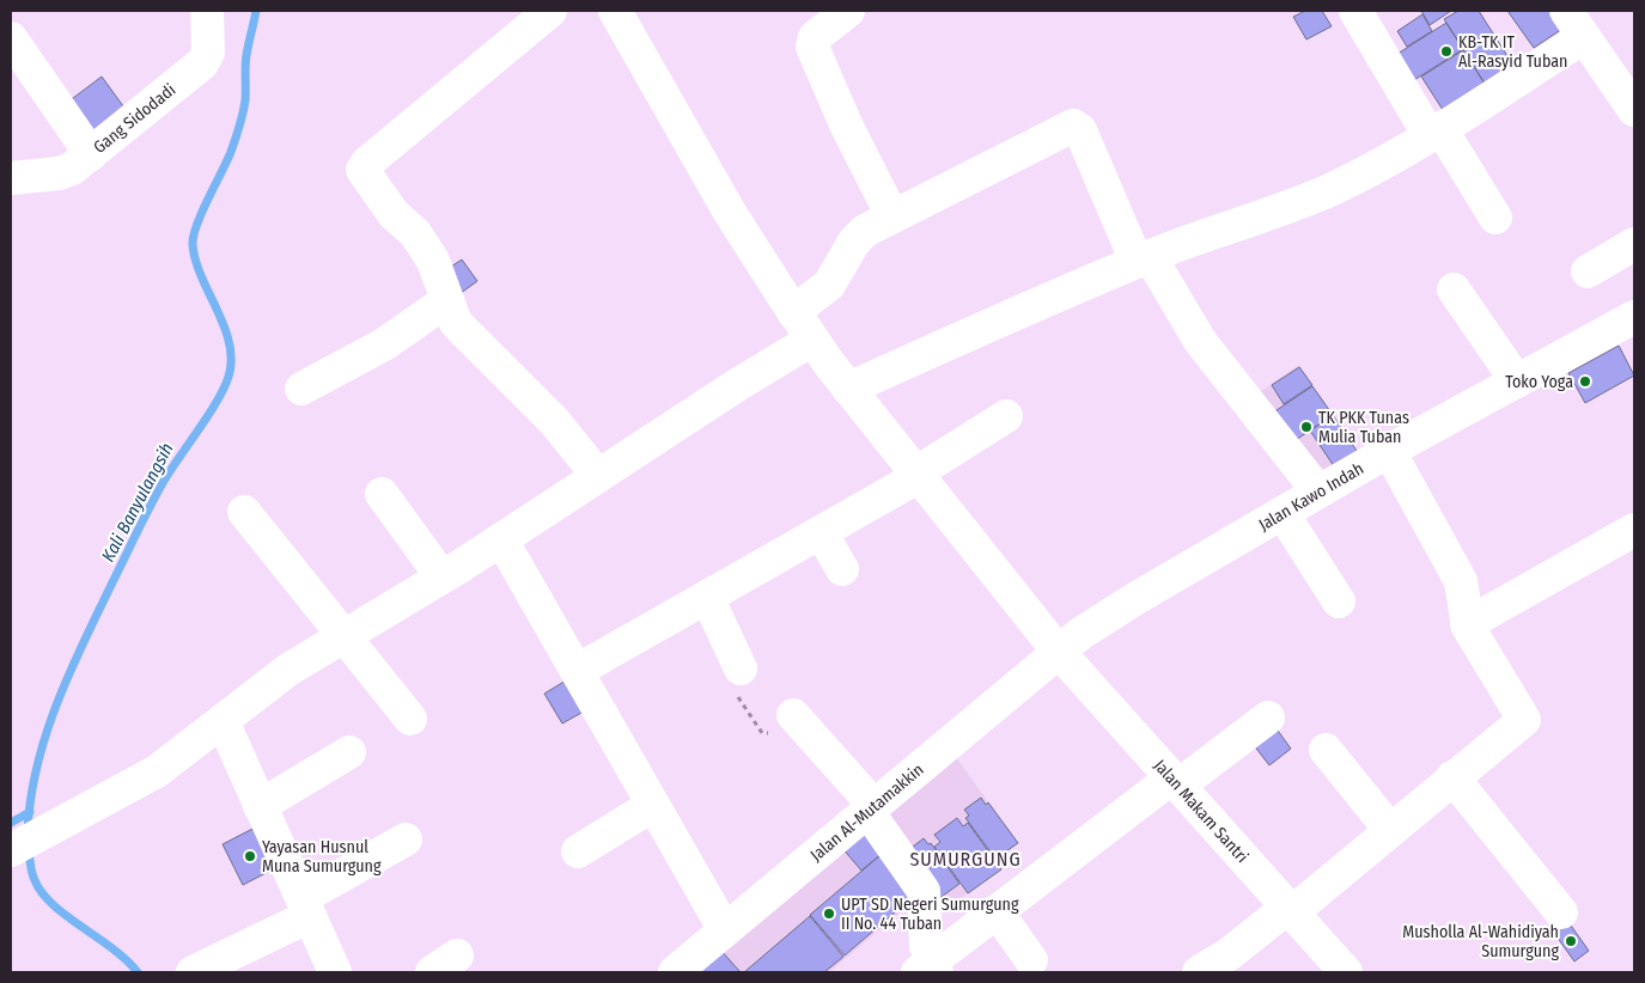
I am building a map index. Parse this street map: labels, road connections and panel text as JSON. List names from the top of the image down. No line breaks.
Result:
{"streets":{"street":["Gang Sidodadi","Jalan Kawo Indah","Jalan Al-Mutamakkin","Jalan Makam Santri"]},"crossings":[["Jalan Kawo Indah","Jalan Al-Mutamakkin"],["Jalan Kawo Indah","Jalan Makam Santri"],["Jalan Al-Mutamakkin","Jalan Makam Santri"]],"districts":["SUMURGUNG"],"water":["Kali Banyulangsih"],"places":["KB-TK IT Al-Rasyid Tuban","Toko Yoga","TK PKK Tunas Mulia Tuban","Yayasan Husnul Muna Sumurgung","UPT SD Negeri Sumurgung II No. 44 Tuban","Musholla Al-Wahidiyah Sumurgung"]}
